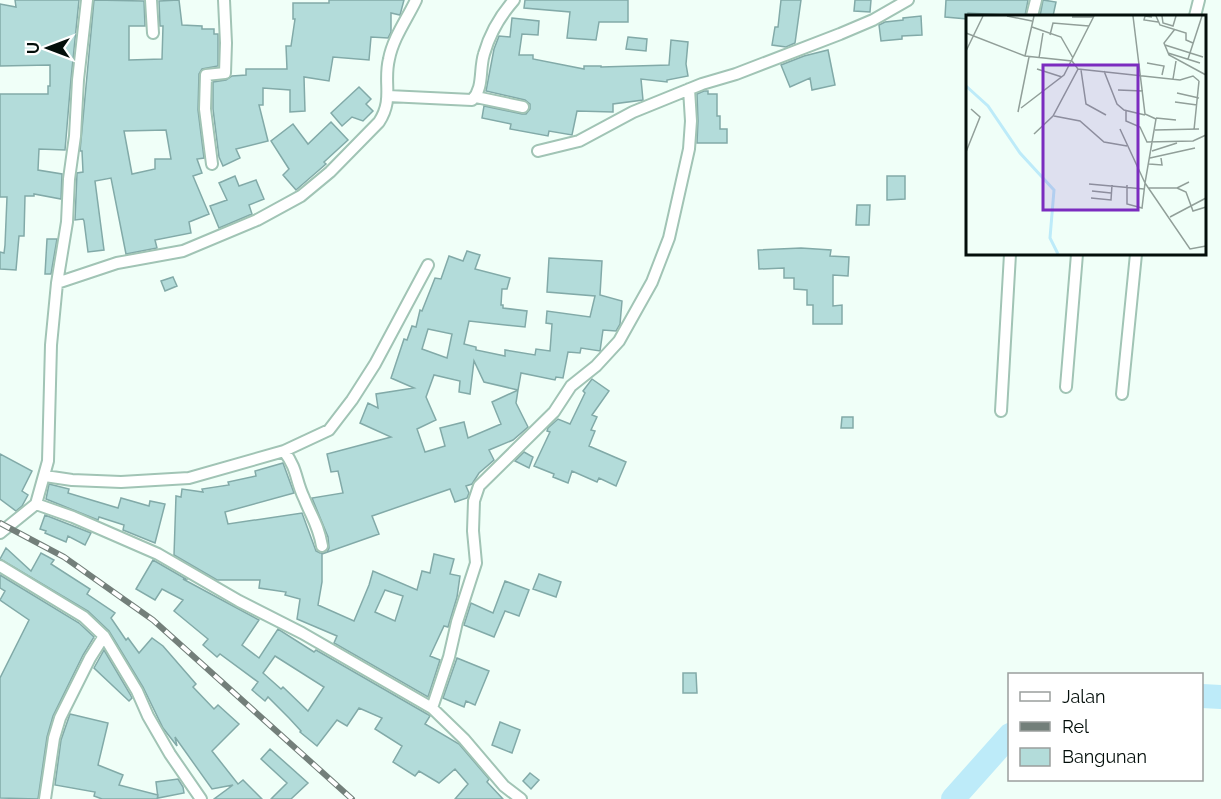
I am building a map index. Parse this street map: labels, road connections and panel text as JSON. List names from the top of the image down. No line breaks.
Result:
{"legend":["Jalan","Rel","Bangunan"],"north":"left"}
